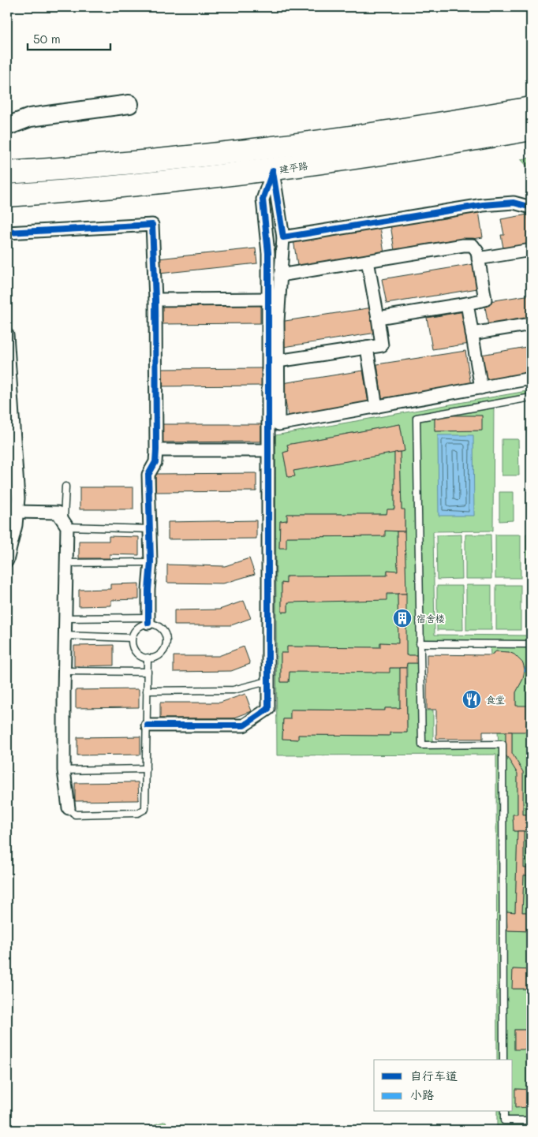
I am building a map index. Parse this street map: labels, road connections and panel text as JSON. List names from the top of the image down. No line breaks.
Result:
{"streets":{"highway":["建平路"]},"places":{"building":["宿舍楼"],"restaurant":["食堂"]},"legend":["自行车道","小路"],"scale_bar":"50 m"}
